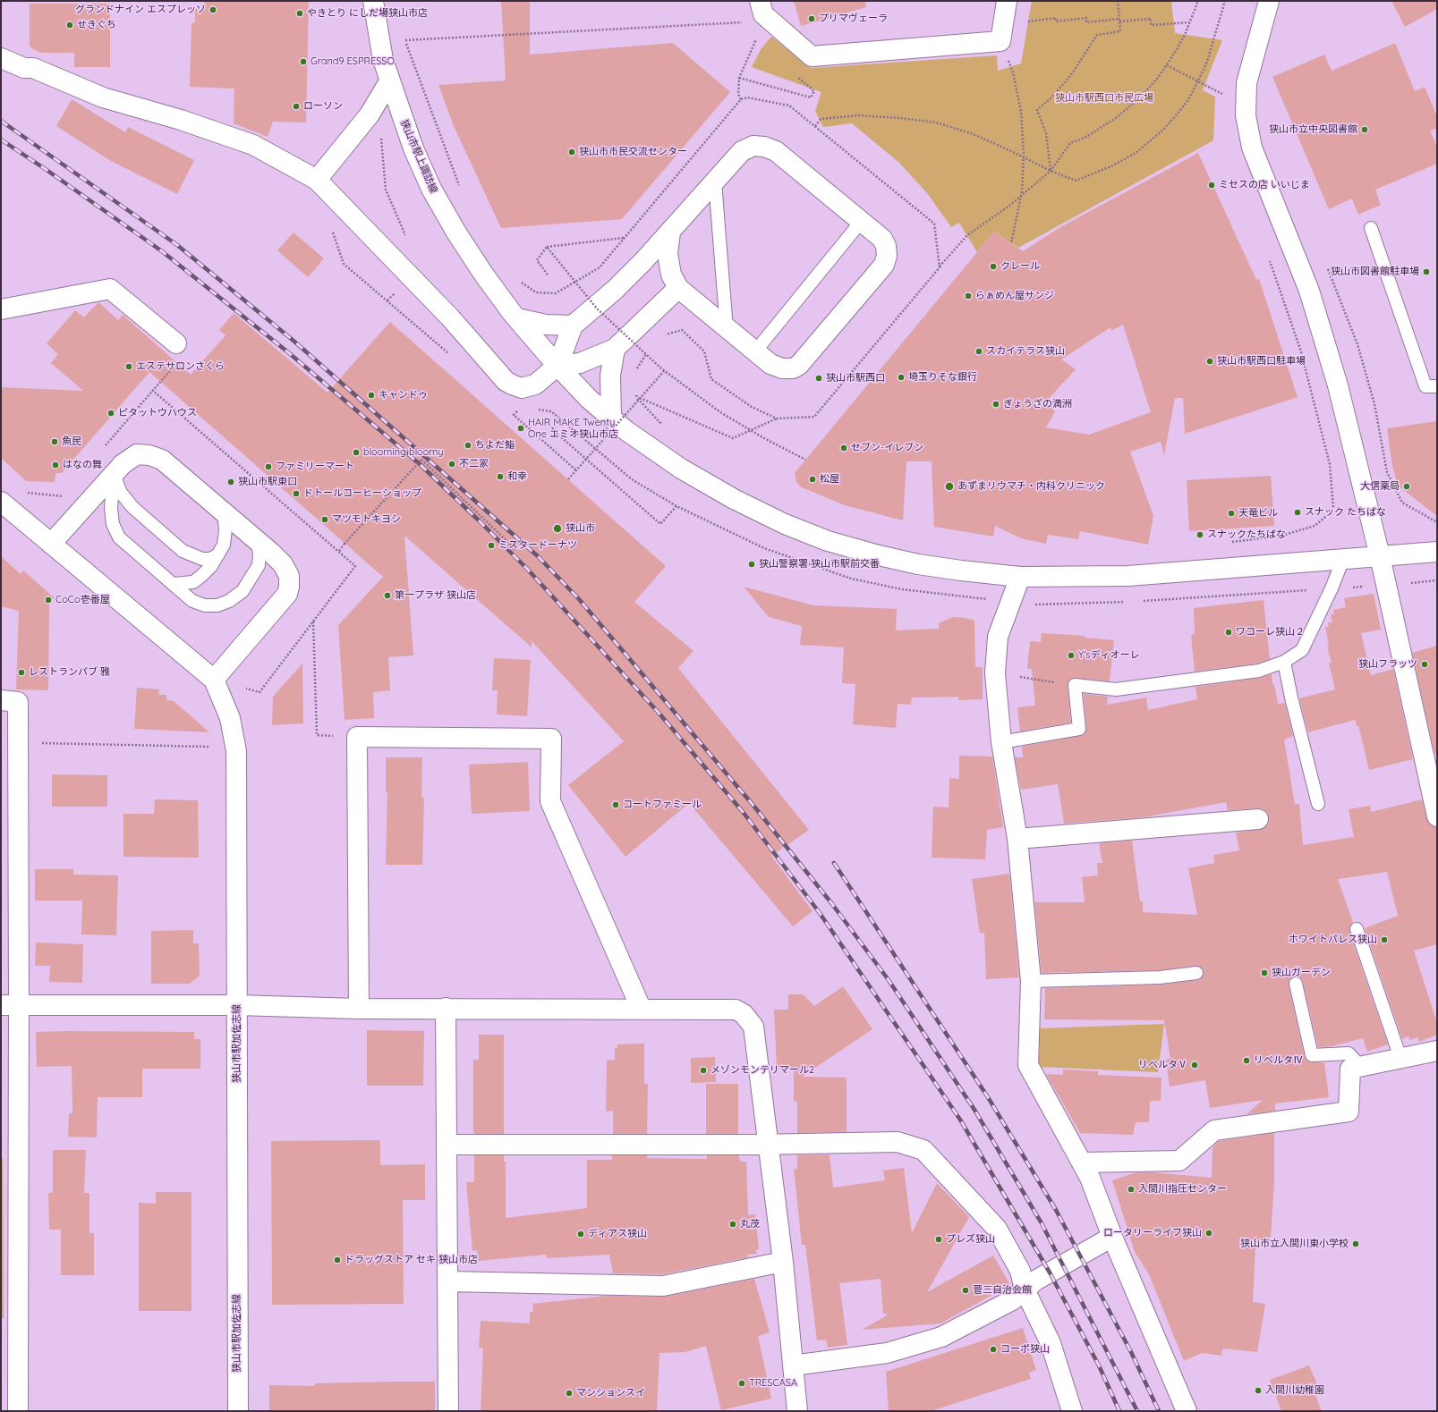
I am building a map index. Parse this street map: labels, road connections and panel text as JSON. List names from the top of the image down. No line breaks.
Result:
{"streets":{"street":["狭山市駅上諏訪線","狭山市駅加佐志線"]},"parks":["狭山市駅西口市民広場"],"places":["グランドナイン エスプレッソ","やきとり にしだ場狭山市店","プリマヴェーラ","せきぐち","Grand9 ESPRESSO","ローソン","狭山市立中央図書館","狭山市市民交流センター","ミセスの店 いいじま","クレール","狭山市図書館駐車場","らぁめん屋サンジ","スカイテラス狭山","狭山市駅西口駐車場","エステサロンさくら","埼玉りそな銀行","狭山市駅西口","キャンドゥ","ぎょうざの満洲","ピタットウハウス","HAIR MAKE Twenty One エミオ狭山市店","魚民","ちよだ鮨","セブン-イレブン","blooming bloomy","不二家","はなの舞","ファミリーマート","和幸","松屋","狭山市駅東口","あずまリウマチ・内科クリニック","大信薬局","ドトールコーヒーショップ","スナック たちばな","天竜ビル","マツモトキヨシ","狭山市","スナックたちばな","ミスタードーナツ","狭山警察署 狭山市駅前交番","第一プラザ 狭山店","CoCo壱番屋","ワコーレ狭山２","Y'sディオーレ","狭山フラッツ","レストランパブ 雅","コートファミール","ホワイトパレス狭山","狭山ガーデン","リベルタⅣ","リベルタⅤ","メゾンモンテリマール2","入間川指圧センター","丸茂","ロータリーライフ狭山","ディアス狭山","プレズ狭山","狭山市立入間川東小学校","ドラッグストア セキ 狭山市店","菅三自治会館","コーポ狭山","TRESCASA","入間川幼稚園","マンションスイ"]}
